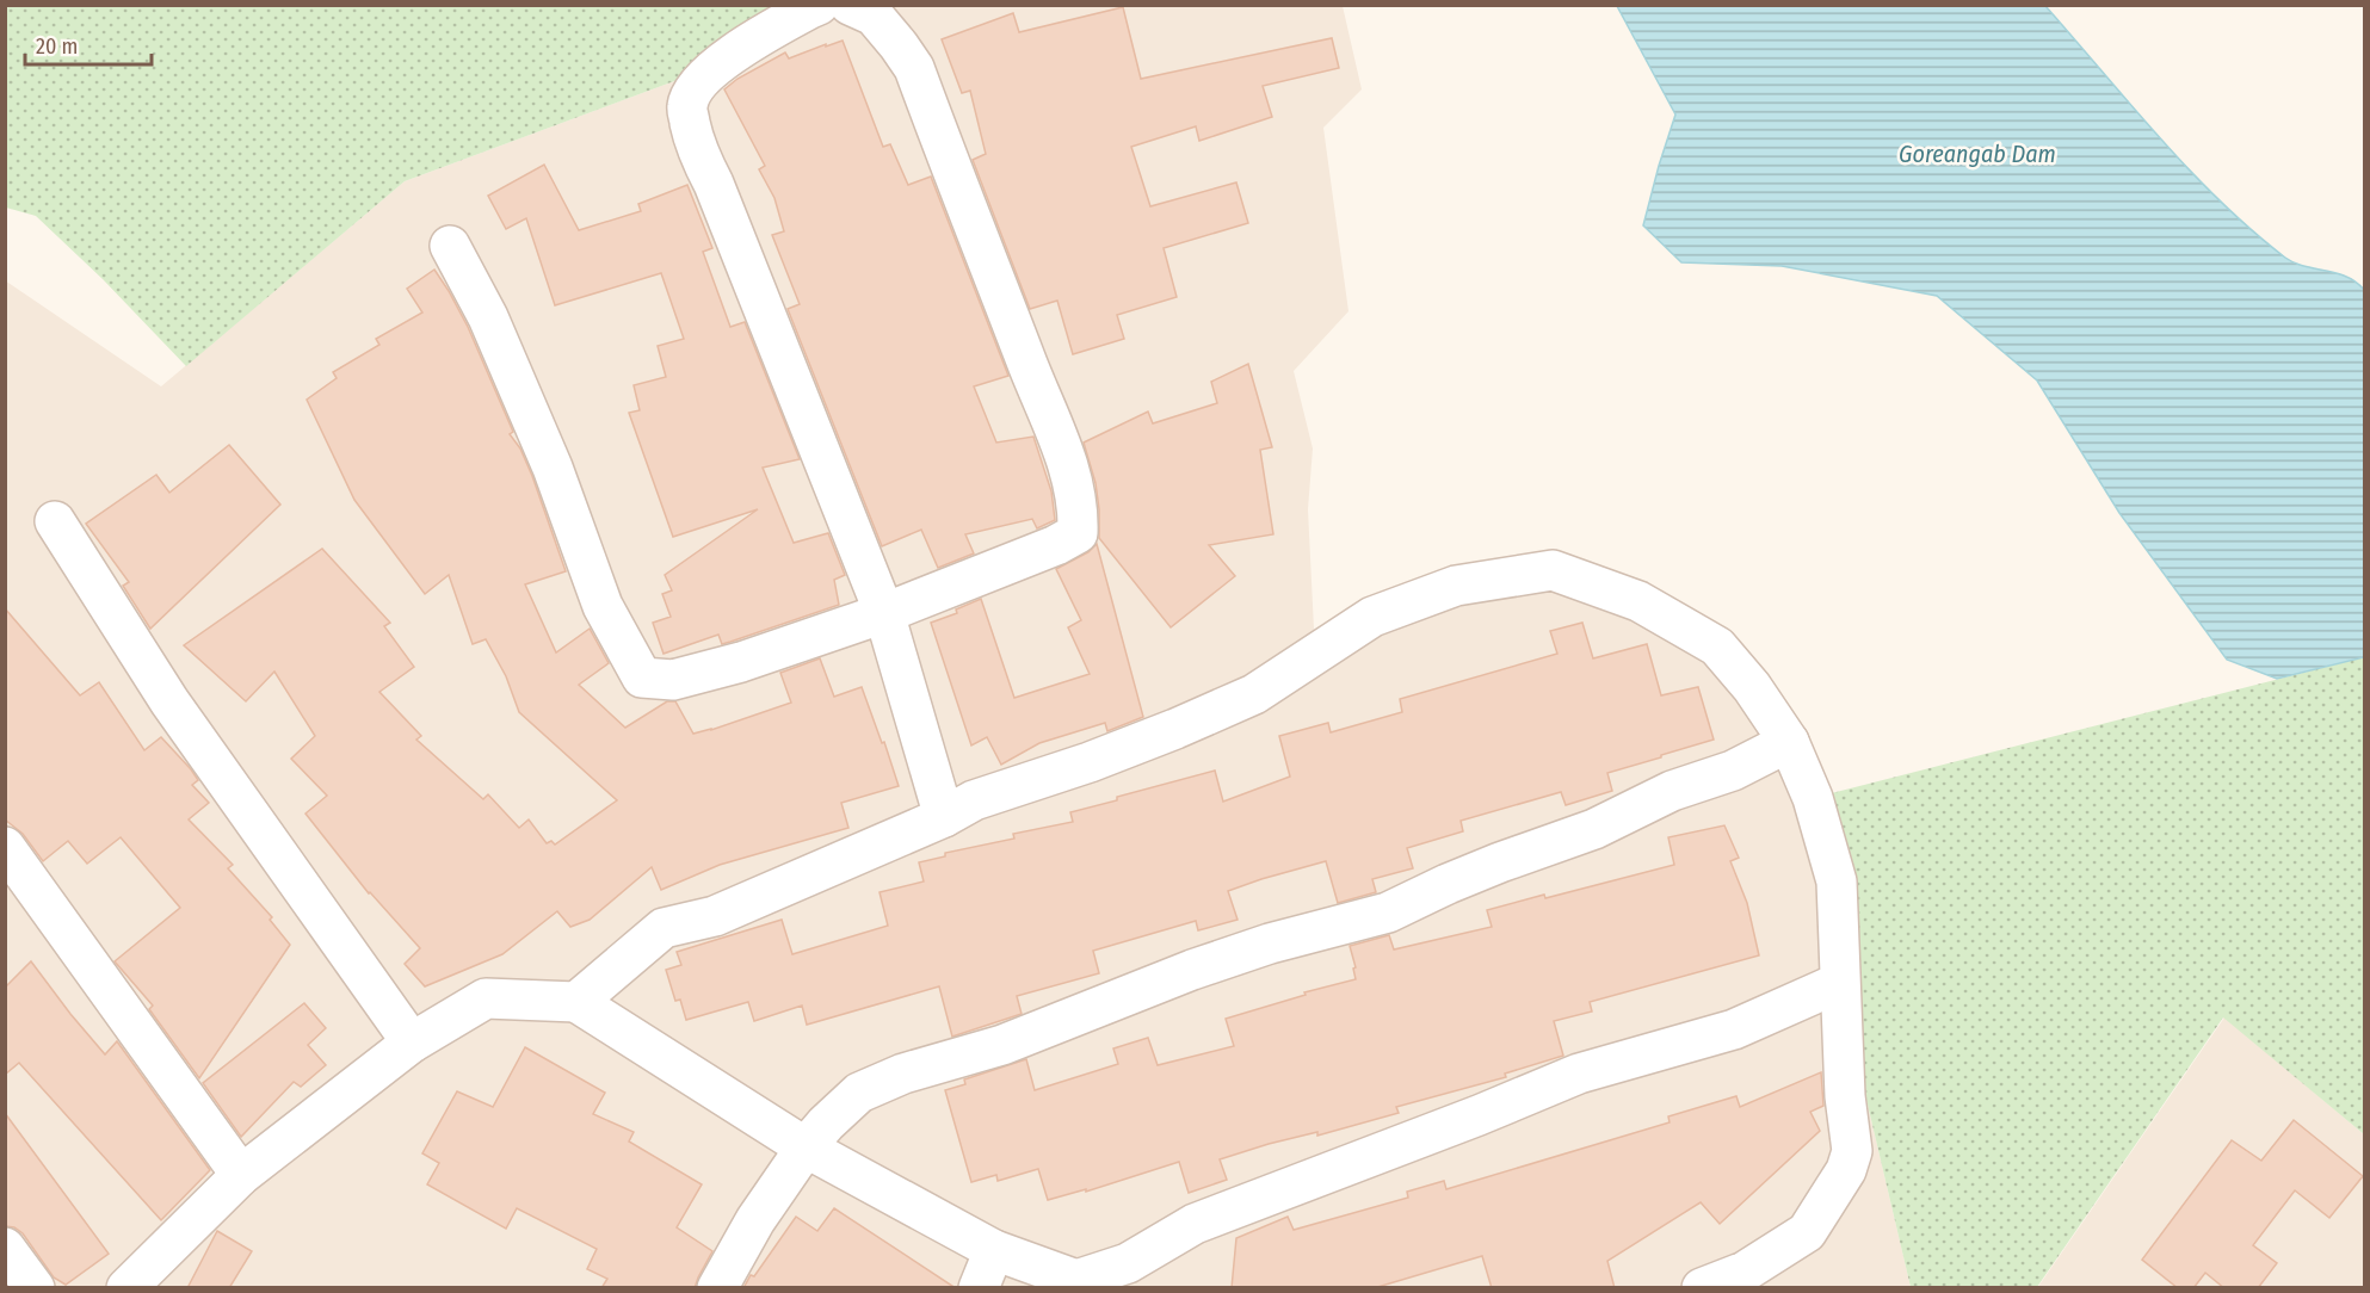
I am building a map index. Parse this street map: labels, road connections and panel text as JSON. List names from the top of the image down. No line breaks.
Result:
{"water":["Goreangab Dam"],"scale_bar":"20 m"}
